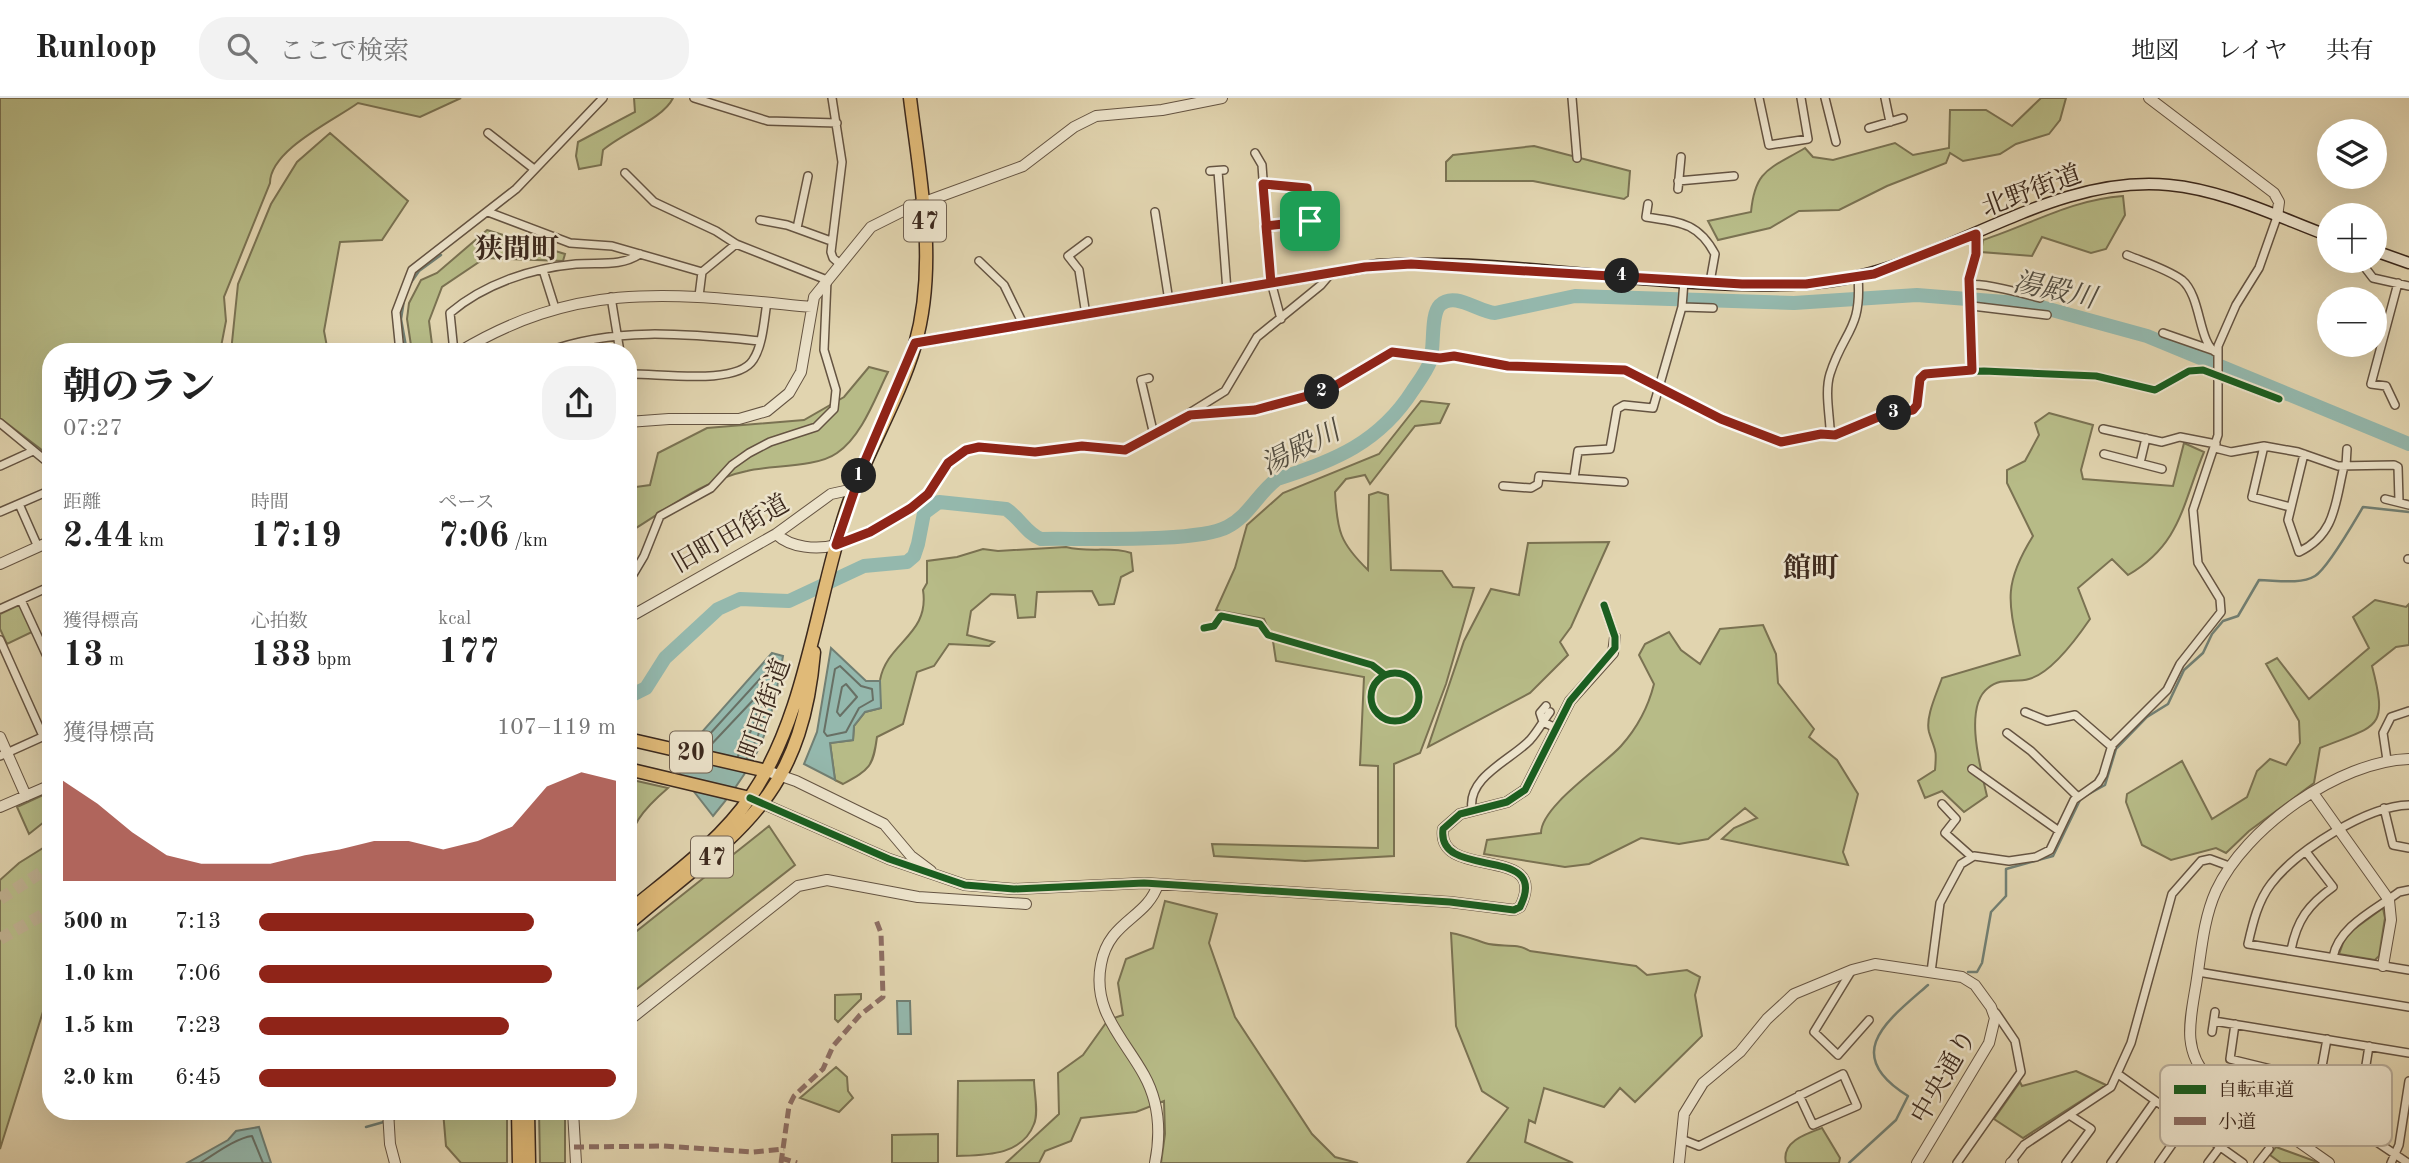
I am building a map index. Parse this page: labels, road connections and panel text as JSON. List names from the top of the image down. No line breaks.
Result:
{"streets":{"main road":["北野街道","47","町田街道","20"],"street":["旧町田街道","中央通り"]},"crossings":[["北野街道","47"],["47","旧町田街道"],["47","町田街道"],["町田街道","20"]],"districts":["狭間町","館町"],"water":["湯殿川"],"legend":["自転車道","小道"],"page":{"header":"Runloop","search":"ここで検索","nav":["地図","レイヤ","共有"],"map_buttons":["+","−"],"pins":["4","2","3","1"],"heading":["朝のラン","07:27"],"stats":[["距離","2.44 km"],["時間","17:19"],["ペース","7:06 /km"],["獲得標高","13 m"],["心拍数","133 bpm"],["kcal","177"]],"chart":["獲得標高","107–119 m"],"list":[{"name":"500 m","note":"7:13"},{"name":"1.0 km","note":"7:06"},{"name":"1.5 km","note":"7:23"},{"name":"2.0 km","note":"6:45"}]}}
